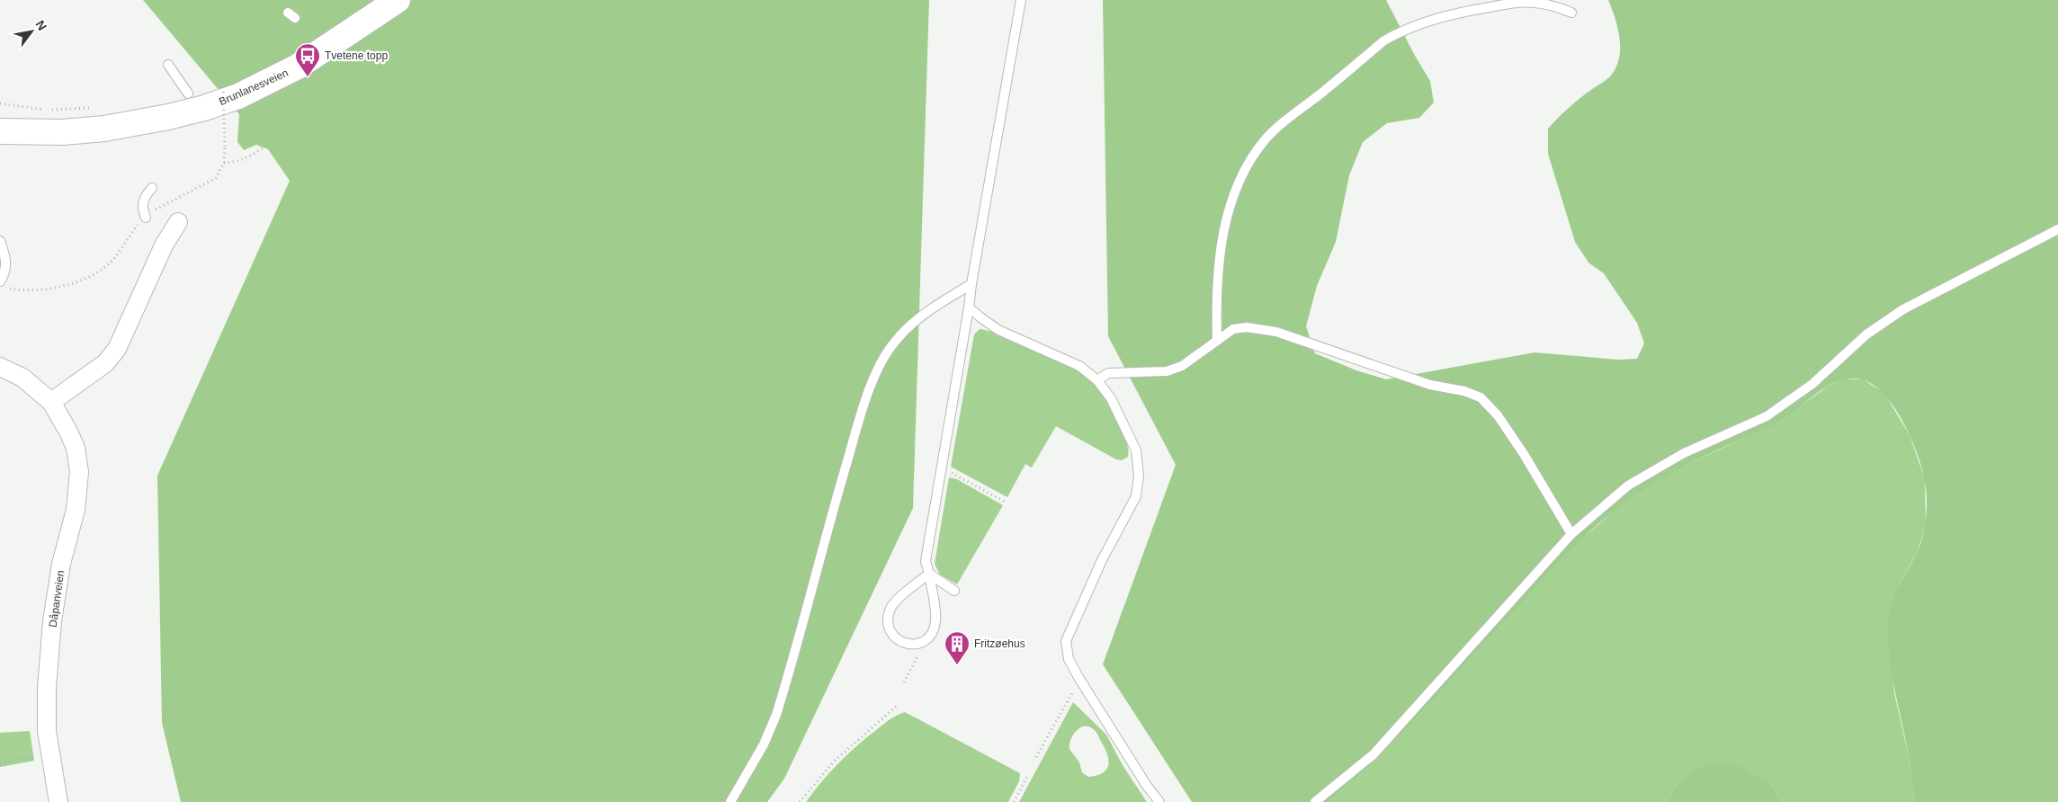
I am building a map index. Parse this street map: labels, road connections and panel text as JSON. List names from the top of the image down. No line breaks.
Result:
{"streets":{"main road":["Brunlanesveien"],"street":["Dåpanveien"]},"places":{"bus stop":["Tvetene topp"],"building":["Fritzøehus"]},"north":"top right"}
